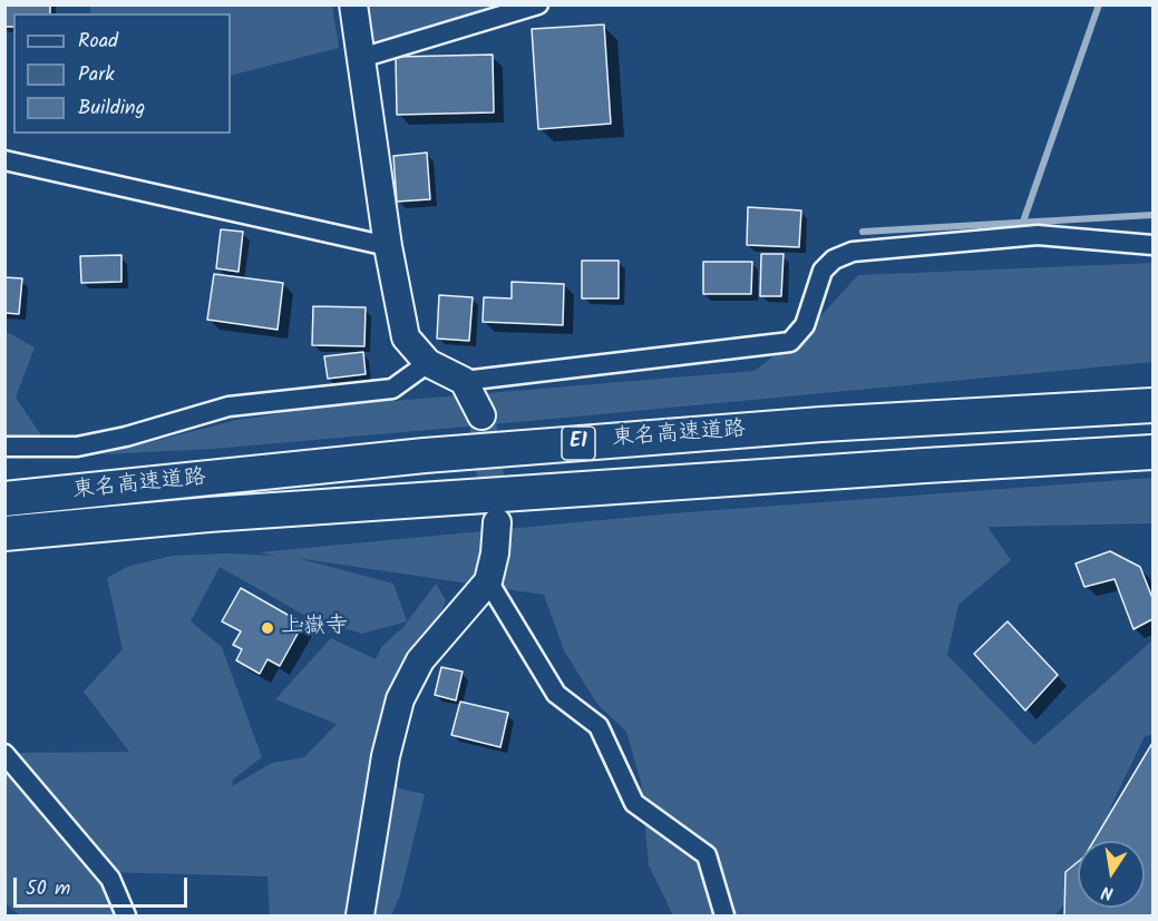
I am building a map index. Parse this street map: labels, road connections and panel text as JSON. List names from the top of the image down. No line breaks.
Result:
{"streets":{"highway":["東名高速道路","E1"]},"places":["上嶽寺"],"legend":["Road","Park","Building"],"scale_bar":"50 m","north":"bottom"}
